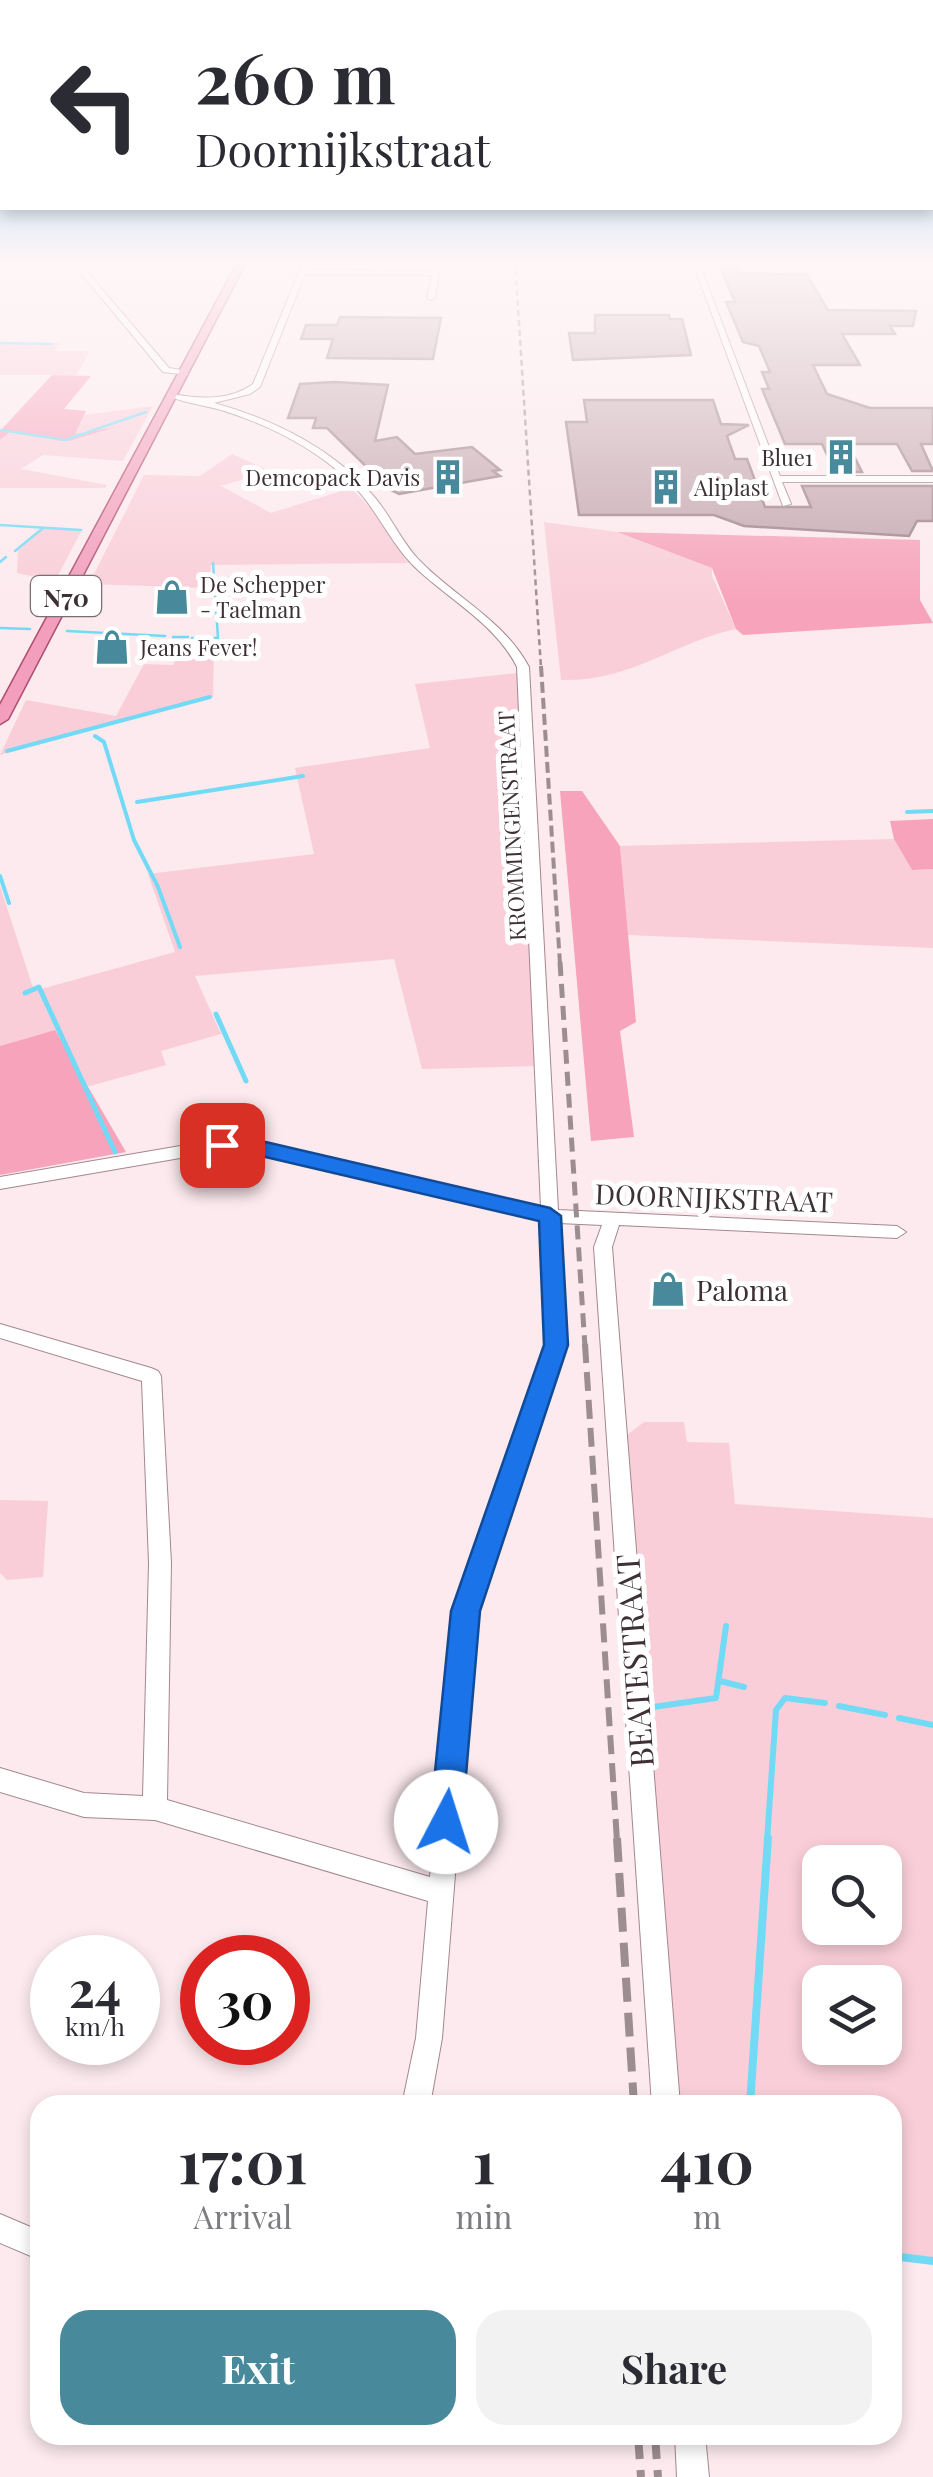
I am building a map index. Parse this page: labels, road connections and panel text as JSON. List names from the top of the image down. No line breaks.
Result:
{"streets":{"main road":["N70"],"street":["KROMMINGENSTRAAT","DOORNIJKSTRAAT","BEATESTRAAT"]},"crossings":[["KROMMINGENSTRAAT","DOORNIJKSTRAAT"],["DOORNIJKSTRAAT","BEATESTRAAT"]],"places":{"building":["Blue1","Demcopack Davis","Aliplast"],"shop":["De Schepper - Taelman","Jeans Fever!","Paloma"]},"page":{"turn":["260 m","Doornijkstraat"],"speed":"24 km/h","limit":"30","eta":["17:01","Arrival","1","min","410","m"],"buttons":["Exit","Share"]}}
